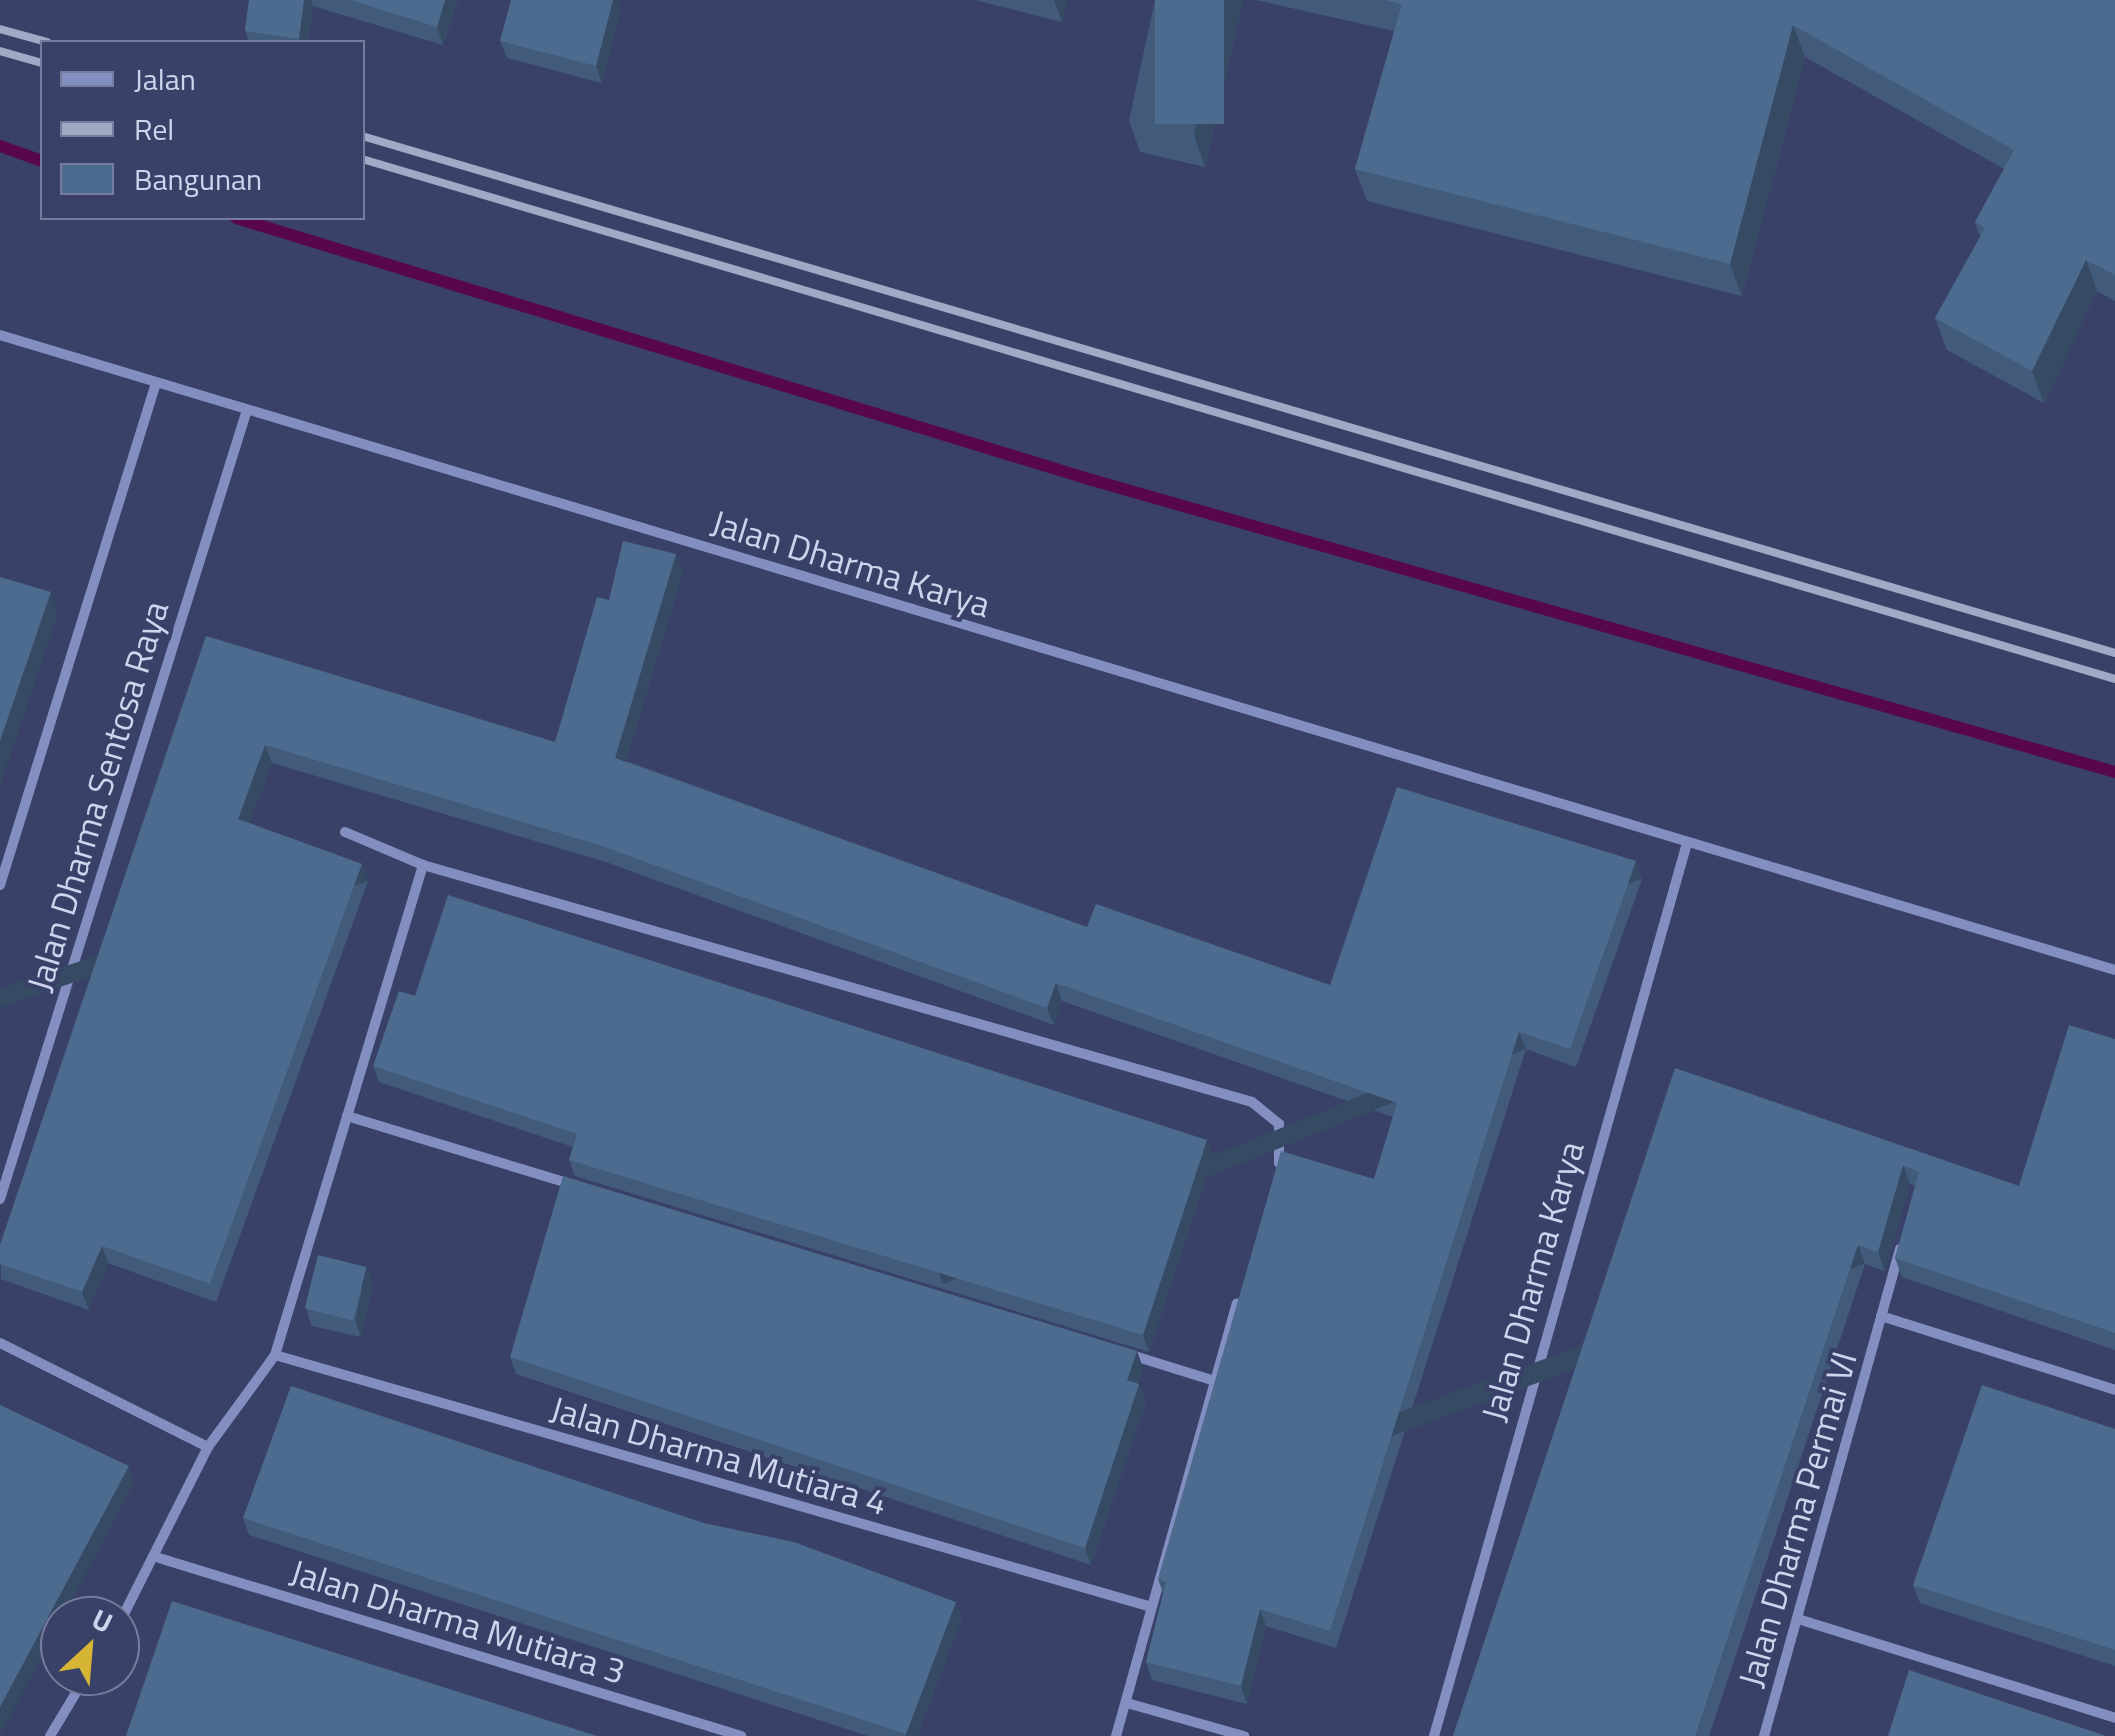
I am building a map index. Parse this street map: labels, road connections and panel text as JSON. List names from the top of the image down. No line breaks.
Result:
{"streets":{"street":["Jalan Dharma Karya","Jalan Dharma Sentosa Raya","Jalan Dharma Mutiara 4","Jalan Dharma Permai VI","Jalan Dharma Mutiara 3"]},"crossings":[["Jalan Dharma Karya","Jalan Dharma Sentosa Raya"]],"legend":["Jalan","Rel","Bangunan"],"north":"top right"}
